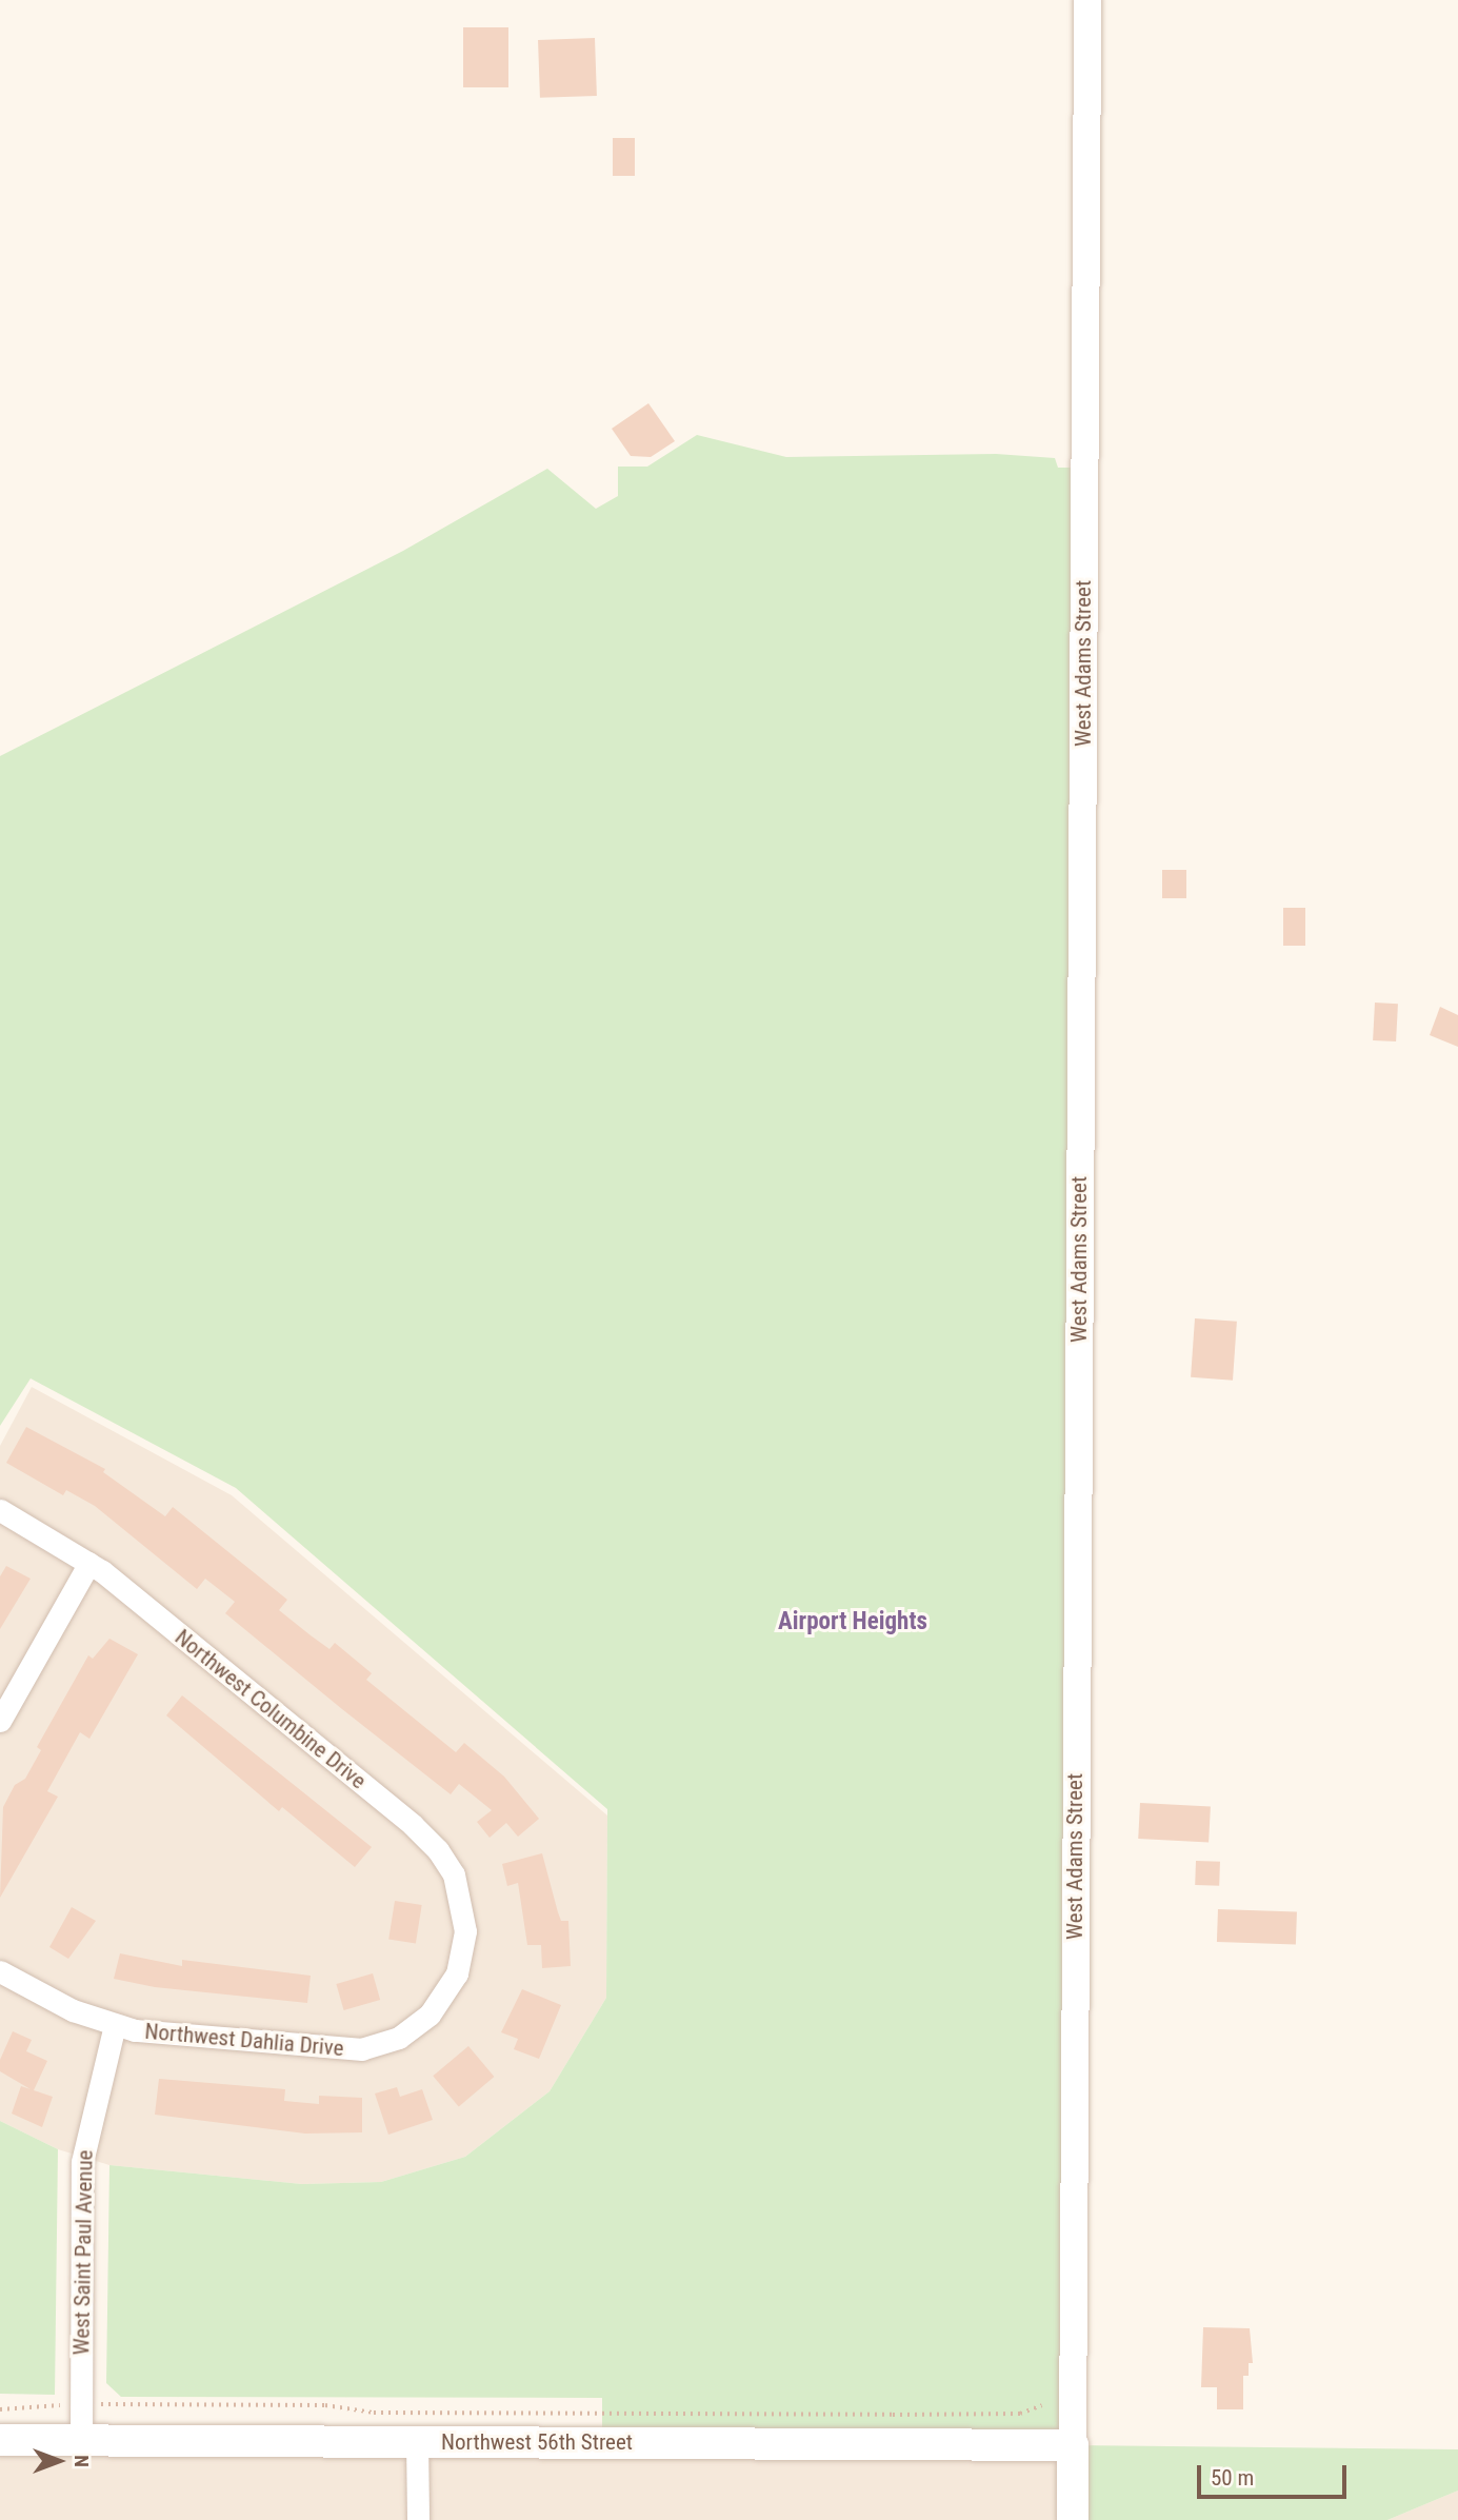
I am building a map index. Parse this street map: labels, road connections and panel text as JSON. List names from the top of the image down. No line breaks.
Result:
{"streets":{"main road":["West Adams Street","Northwest 56th Street"],"street":["Northwest Columbine Drive","Northwest Dahlia Drive","West Saint Paul Avenue"]},"crossings":[["West Adams Street","Northwest 56th Street"],["Northwest Columbine Drive","Northwest Dahlia Drive"],["Northwest Dahlia Drive","West Saint Paul Avenue"],["West Saint Paul Avenue","Northwest 56th Street"]],"districts":["Airport Heights"],"scale_bar":"50 m","north":"right"}
